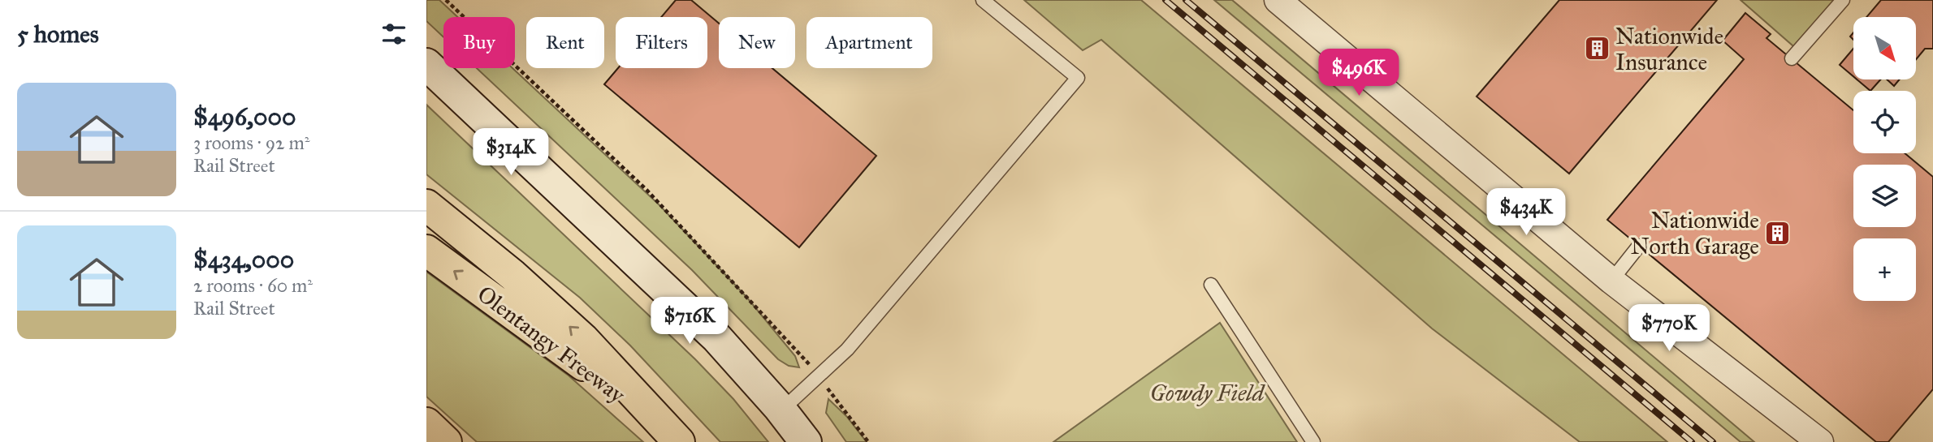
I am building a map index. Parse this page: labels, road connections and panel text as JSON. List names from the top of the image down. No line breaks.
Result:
{"streets":{"highway":["Olentangy Freeway"]},"parks":["Gowdy Field"],"places":{"building":["Nationwide Insurance","Nationwide North Garage"]},"north":"bottom right","page":{"heading":"5 homes","map_buttons":"+","chip":["Buy","Rent","Filters","New","Apartment"],"price":["$496K","$314K","$434K","$716K","$770K"],"list":[{"name":"$496,000","note":"3 rooms · 92 m² · Rail Street"},{"name":"$434,000","note":"2 rooms · 60 m² · Rail Street"}]}}
